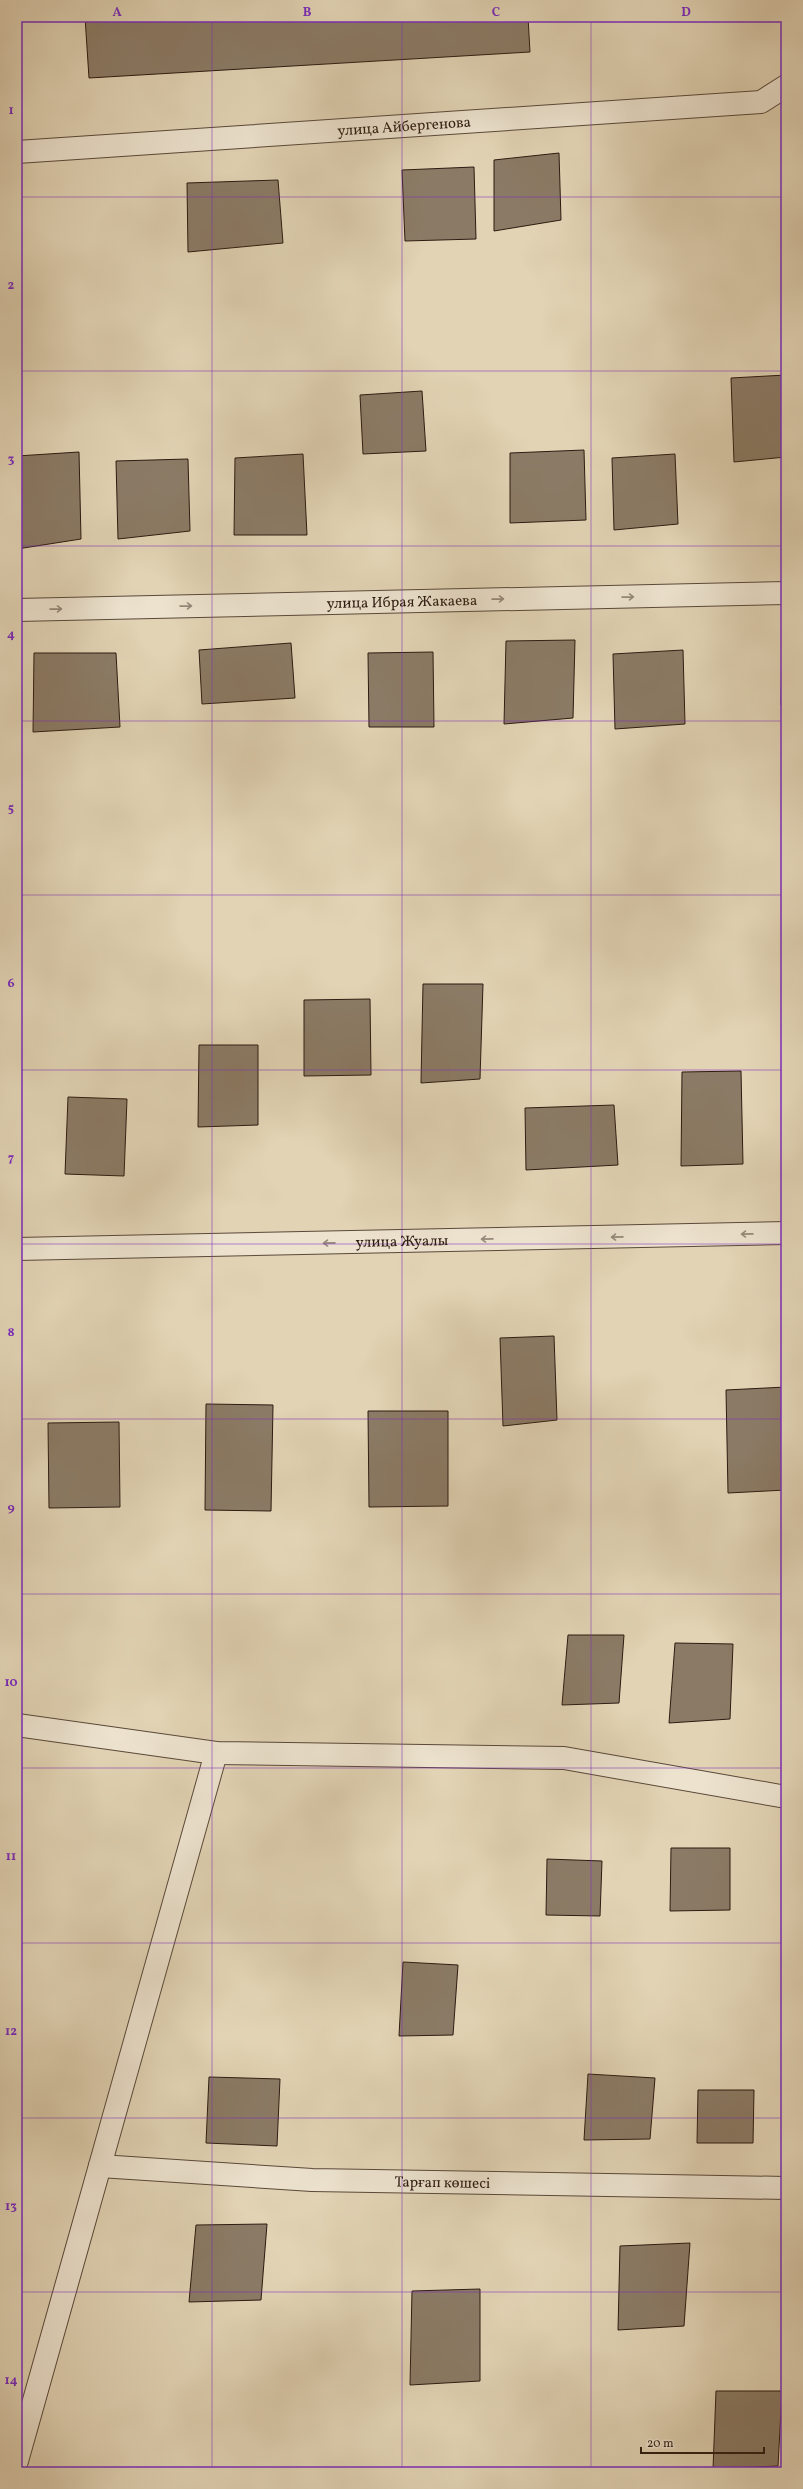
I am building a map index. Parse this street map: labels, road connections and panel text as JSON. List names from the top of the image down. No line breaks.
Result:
{"streets":{"street":["улица Айбергенова","улица Ибрая Жакаева","улица Жуалы","Тарғап көшесі"]},"one_way":["улица Ибрая Жакаева","улица Жуалы"],"scale_bar":"20 m","grid":{"columns":["A","B","C","D"],"rows":["1","2","3","4","5","6","7","8","9","10","11","12","13","14"]}}
